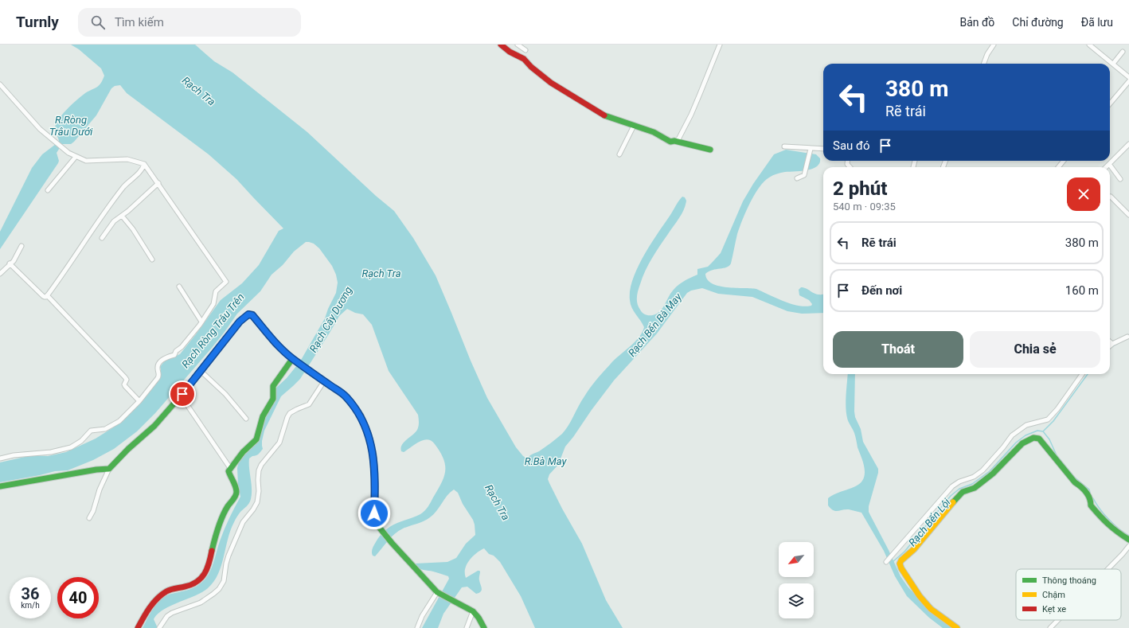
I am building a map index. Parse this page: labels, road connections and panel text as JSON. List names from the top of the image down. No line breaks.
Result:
{"water":["Rạch Tra","R.Ròng Trâu Dưới","Rạch Cây Dương","Rạch Bến Bà May","Rạch Ròng Trâu Trên","R.Bà May","Rạch Bến Lội"],"legend":["Thông thoáng","Chậm","Kẹt xe"],"north":"bottom left","page":{"header":"Turnly","search":"Tìm kiếm","nav":["Bản đồ","Chỉ đường","Đã lưu"],"turn":["380 m","Rẽ trái"],"then":"Sau đó","heading":["2 phút","540 m · 09:35"],"list":[{"name":"Rẽ trái","value":"380 m"},{"name":"Đến nơi","value":"160 m"}],"buttons":["Thoát","Chia sẻ"],"speed":"36 km/h","limit":"40"}}
